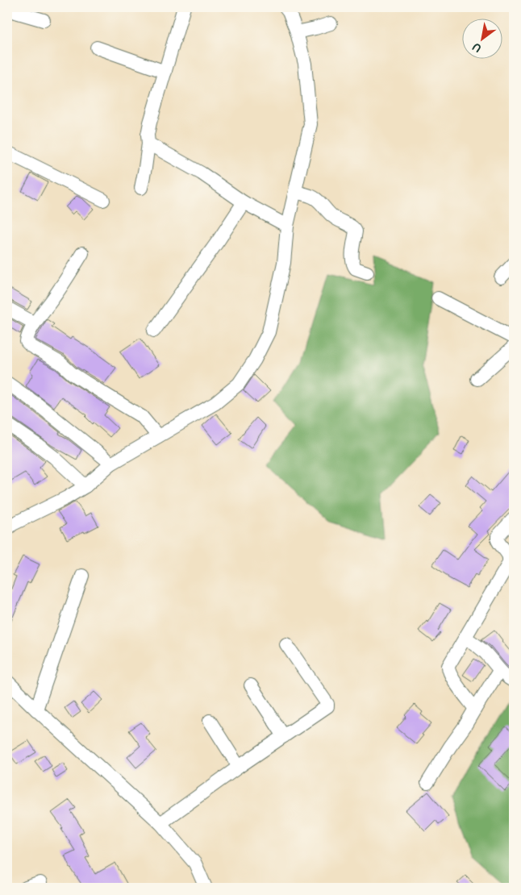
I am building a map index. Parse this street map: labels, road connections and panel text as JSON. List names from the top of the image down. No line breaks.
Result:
{"north":"bottom left"}
